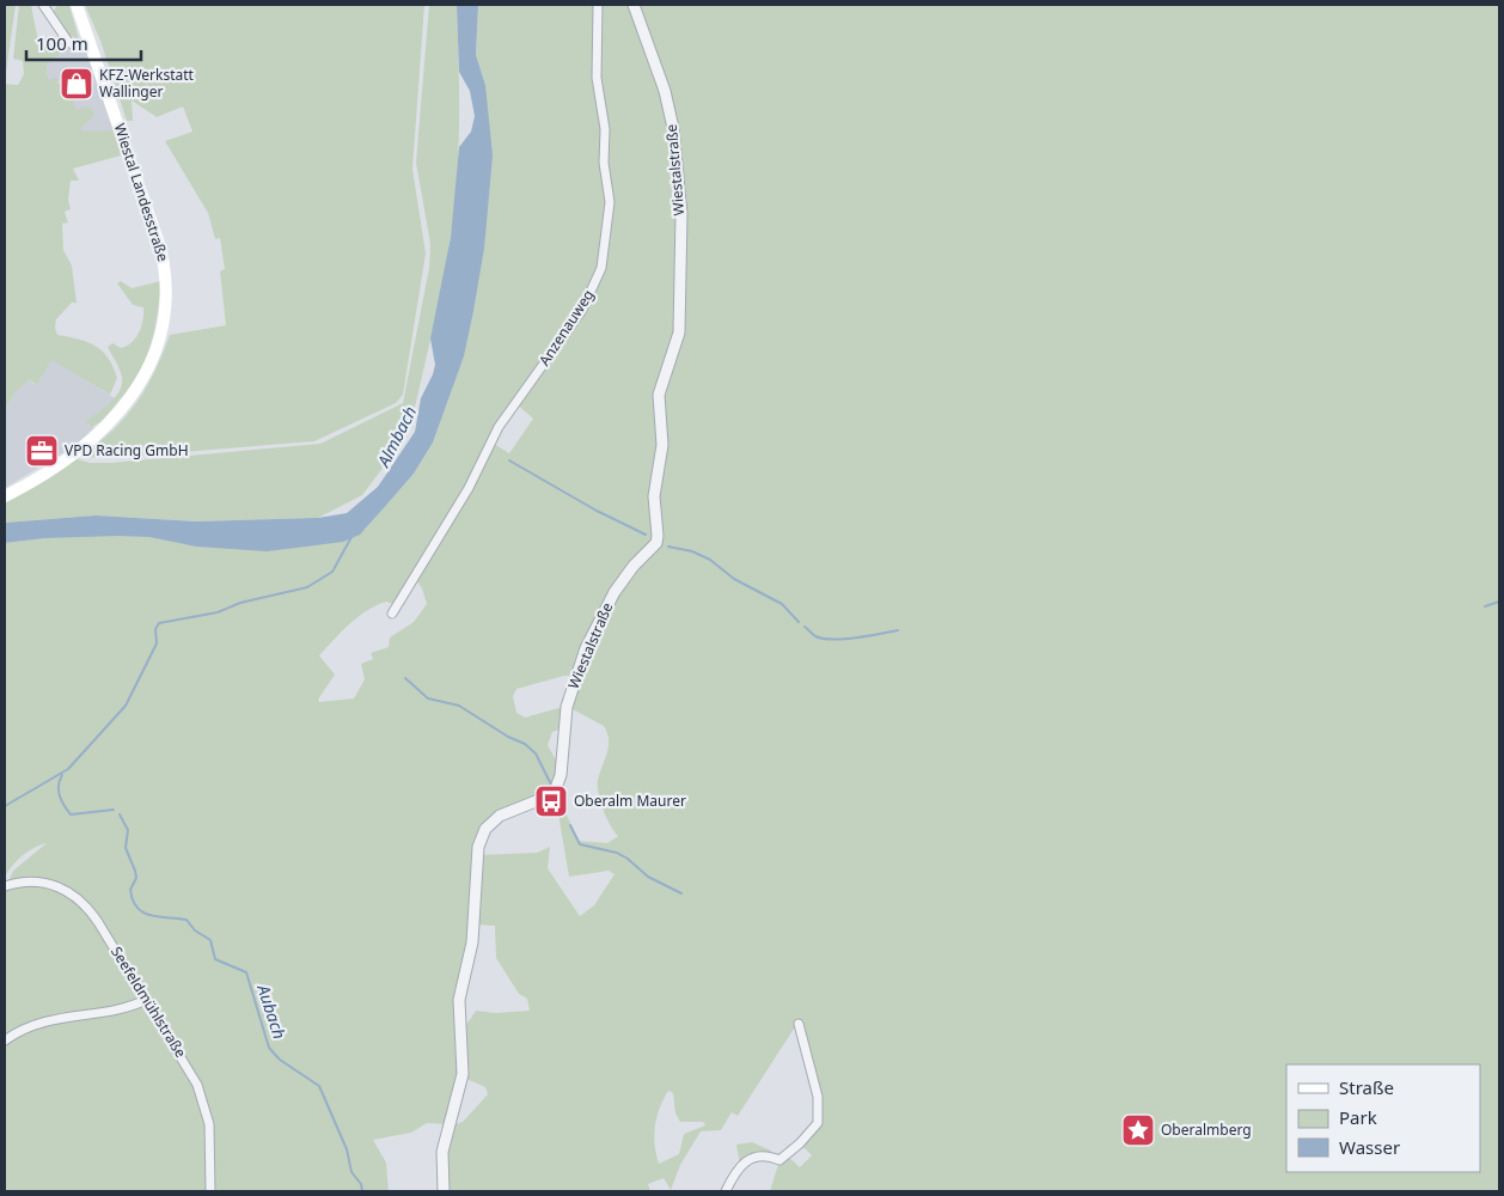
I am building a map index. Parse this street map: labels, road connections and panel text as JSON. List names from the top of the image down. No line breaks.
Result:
{"streets":{"main road":["Wiestal Landesstraße"],"street":["Wiestalstraße","Anzenauweg","Seefeldmühlstraße"]},"water":["Almbach","Aubach"],"places":{"shop":["KFZ-Werkstatt Wallinger"],"office":["VPD Racing GmbH"],"bus stop":["Oberalm Maurer"],"place":["Oberalmberg"]},"legend":["Straße","Park","Wasser"],"scale_bar":"100 m"}
